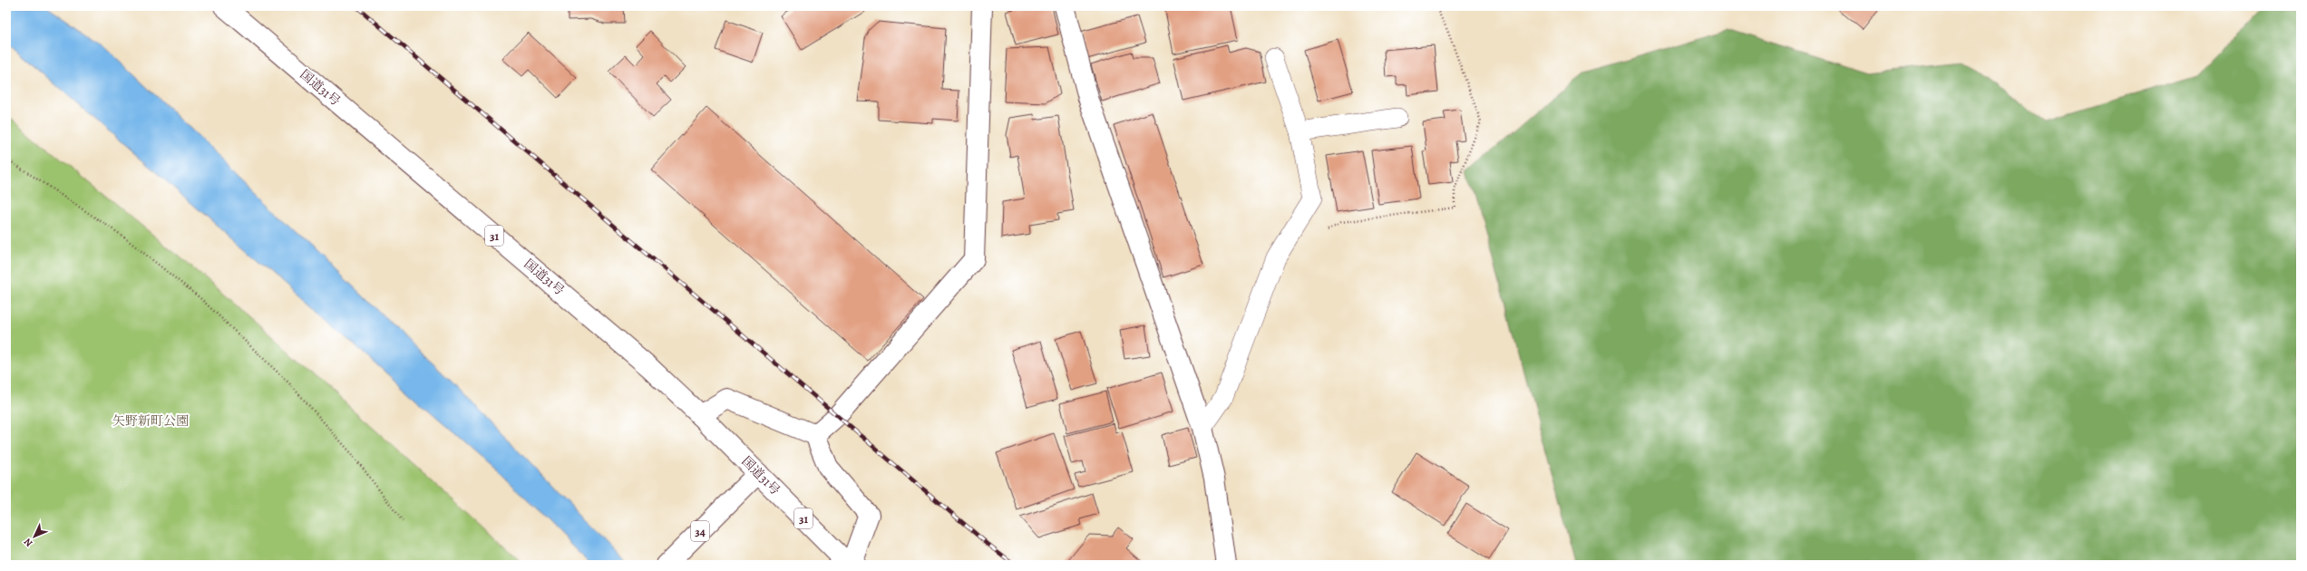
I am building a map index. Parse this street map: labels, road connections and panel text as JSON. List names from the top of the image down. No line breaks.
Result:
{"streets":{"main road":["国道31号","31","34"]},"crossings":[["国道31号","34"]],"parks":["矢野新町公園"],"north":"bottom left"}
